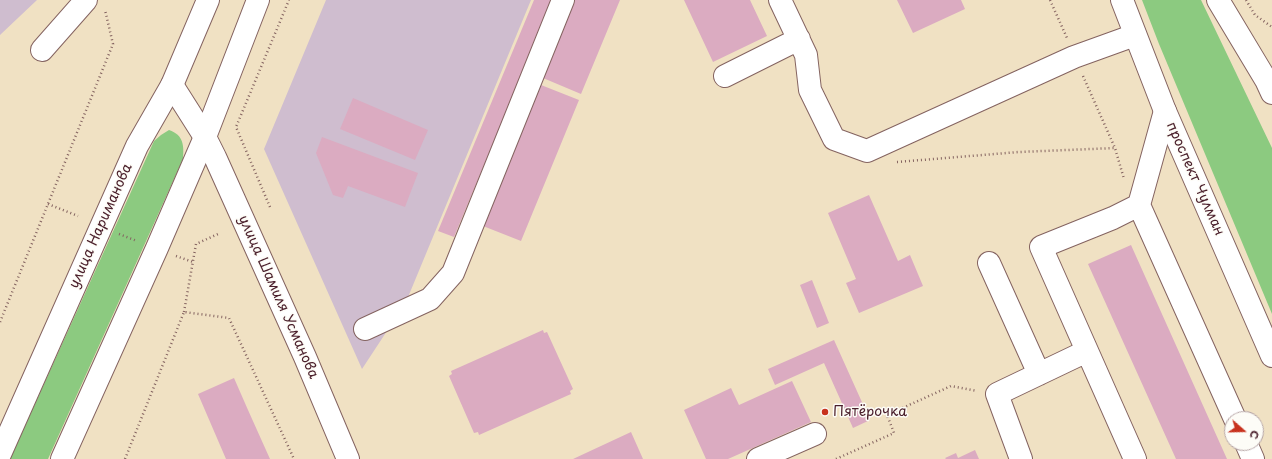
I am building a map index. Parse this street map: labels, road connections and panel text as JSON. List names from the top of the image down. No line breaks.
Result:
{"streets":{"main road":["проспект Чулман","улица Нариманова","улица Шамиля Усманова"]},"crossings":[["улица Нариманова","улица Шамиля Усманова"]],"places":["Пятёрочка"],"north":"right"}
